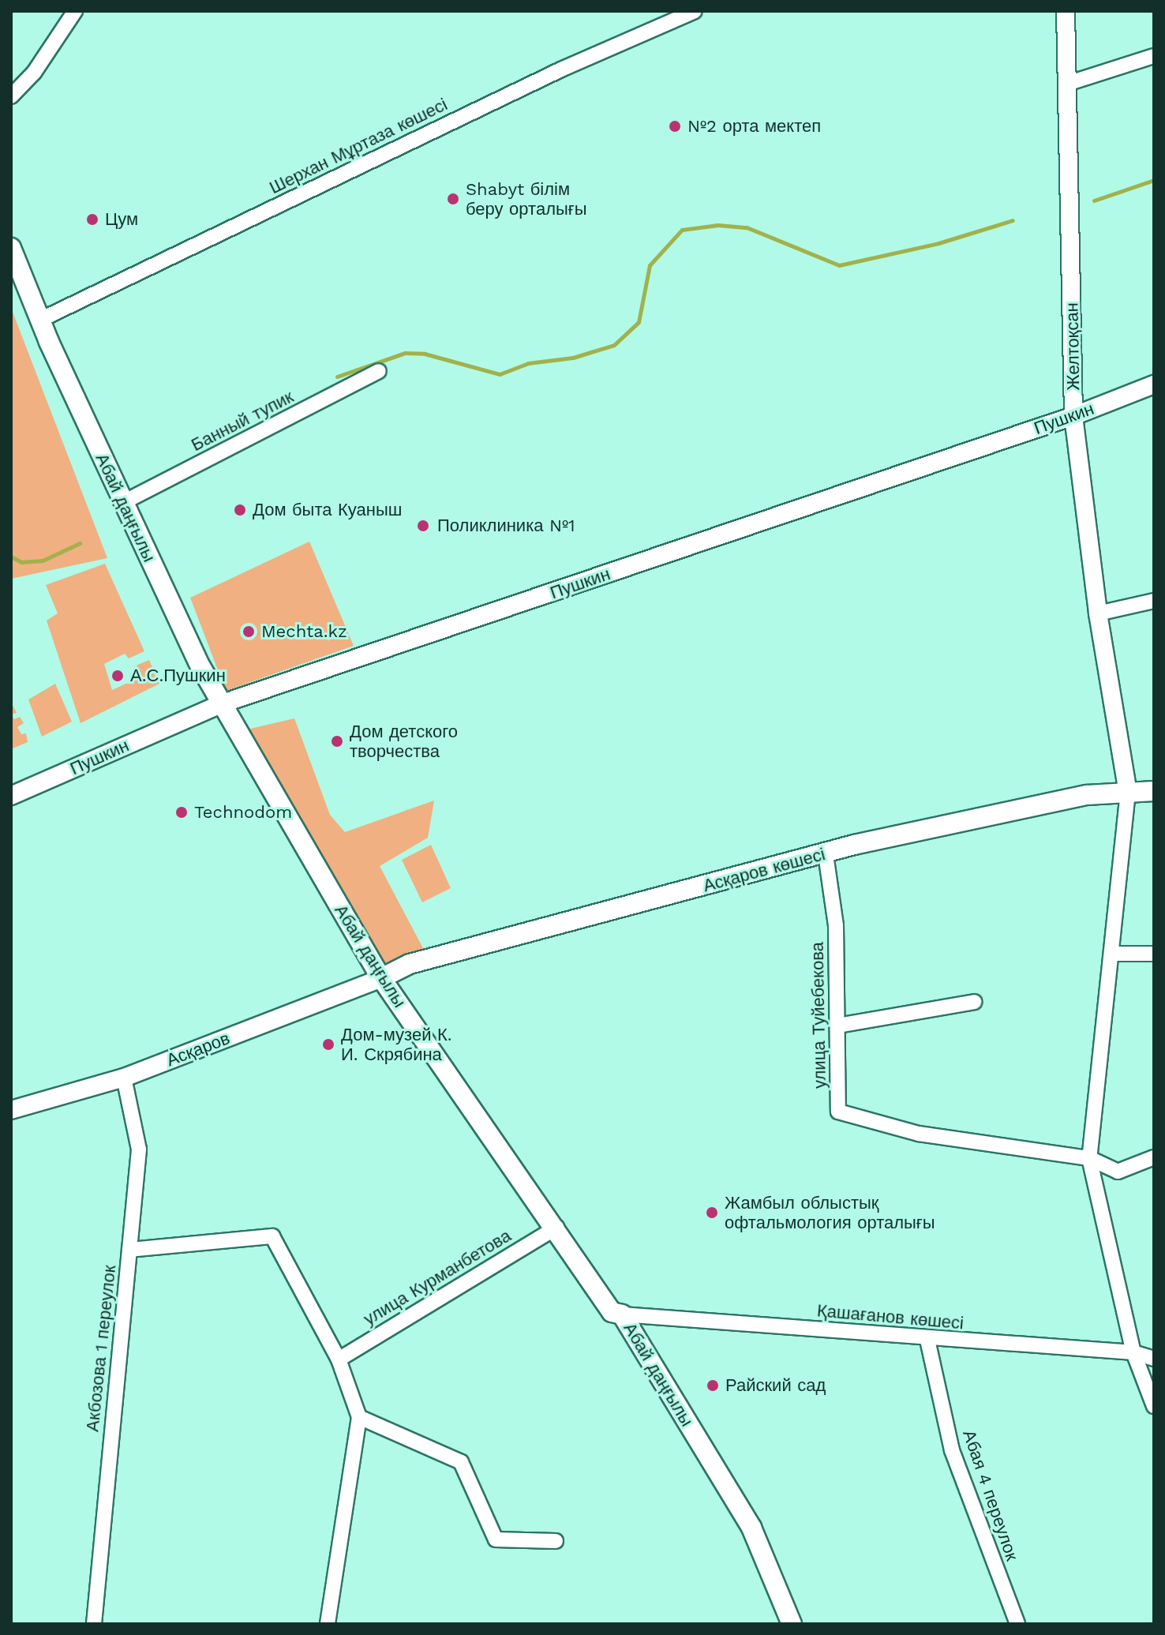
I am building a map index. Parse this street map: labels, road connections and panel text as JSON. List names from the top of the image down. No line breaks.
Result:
{"streets":{"main road":["Абай даңғылы","Асқаров көшесі"],"street":["Шерхан Мұртаза көшесі","Желтоқсан","Пушкин","Банный тупик","улица Туйебекова","Асқаров","улица Курманбетова","Қашағанов көшесі","Акбозова 1 переулок","Абая 4 переулок"]},"crossings":[["Шерхан Мұртаза көшесі","Абай даңғылы"],["Желтоқсан","Пушкин"],["Желтоқсан","Асқаров көшесі"],["Пушкин","Абай даңғылы"],["Банный тупик","Абай даңғылы"],["Абай даңғылы","Асқаров көшесі"],["Абай даңғылы","Асқаров"],["Абай даңғылы","улица Курманбетова"],["Абай даңғылы","Қашағанов көшесі"],["Асқаров көшесі","улица Туйебекова"],["Асқаров көшесі","Асқаров"],["Асқаров","Акбозова 1 переулок"],["Қашағанов көшесі","Абая 4 переулок"]],"places":["№2 орта мектеп","Shabyt білім беру орталығы","Цум","Дом быта Куаныш","Поликлиника №1","Mechta.kz","А.С.Пушкин","Дом детского творчества","Technodom","Дом-музей К. И. Скрябина","Жамбыл облыстық офтальмология орталығы","Райский сад"]}
